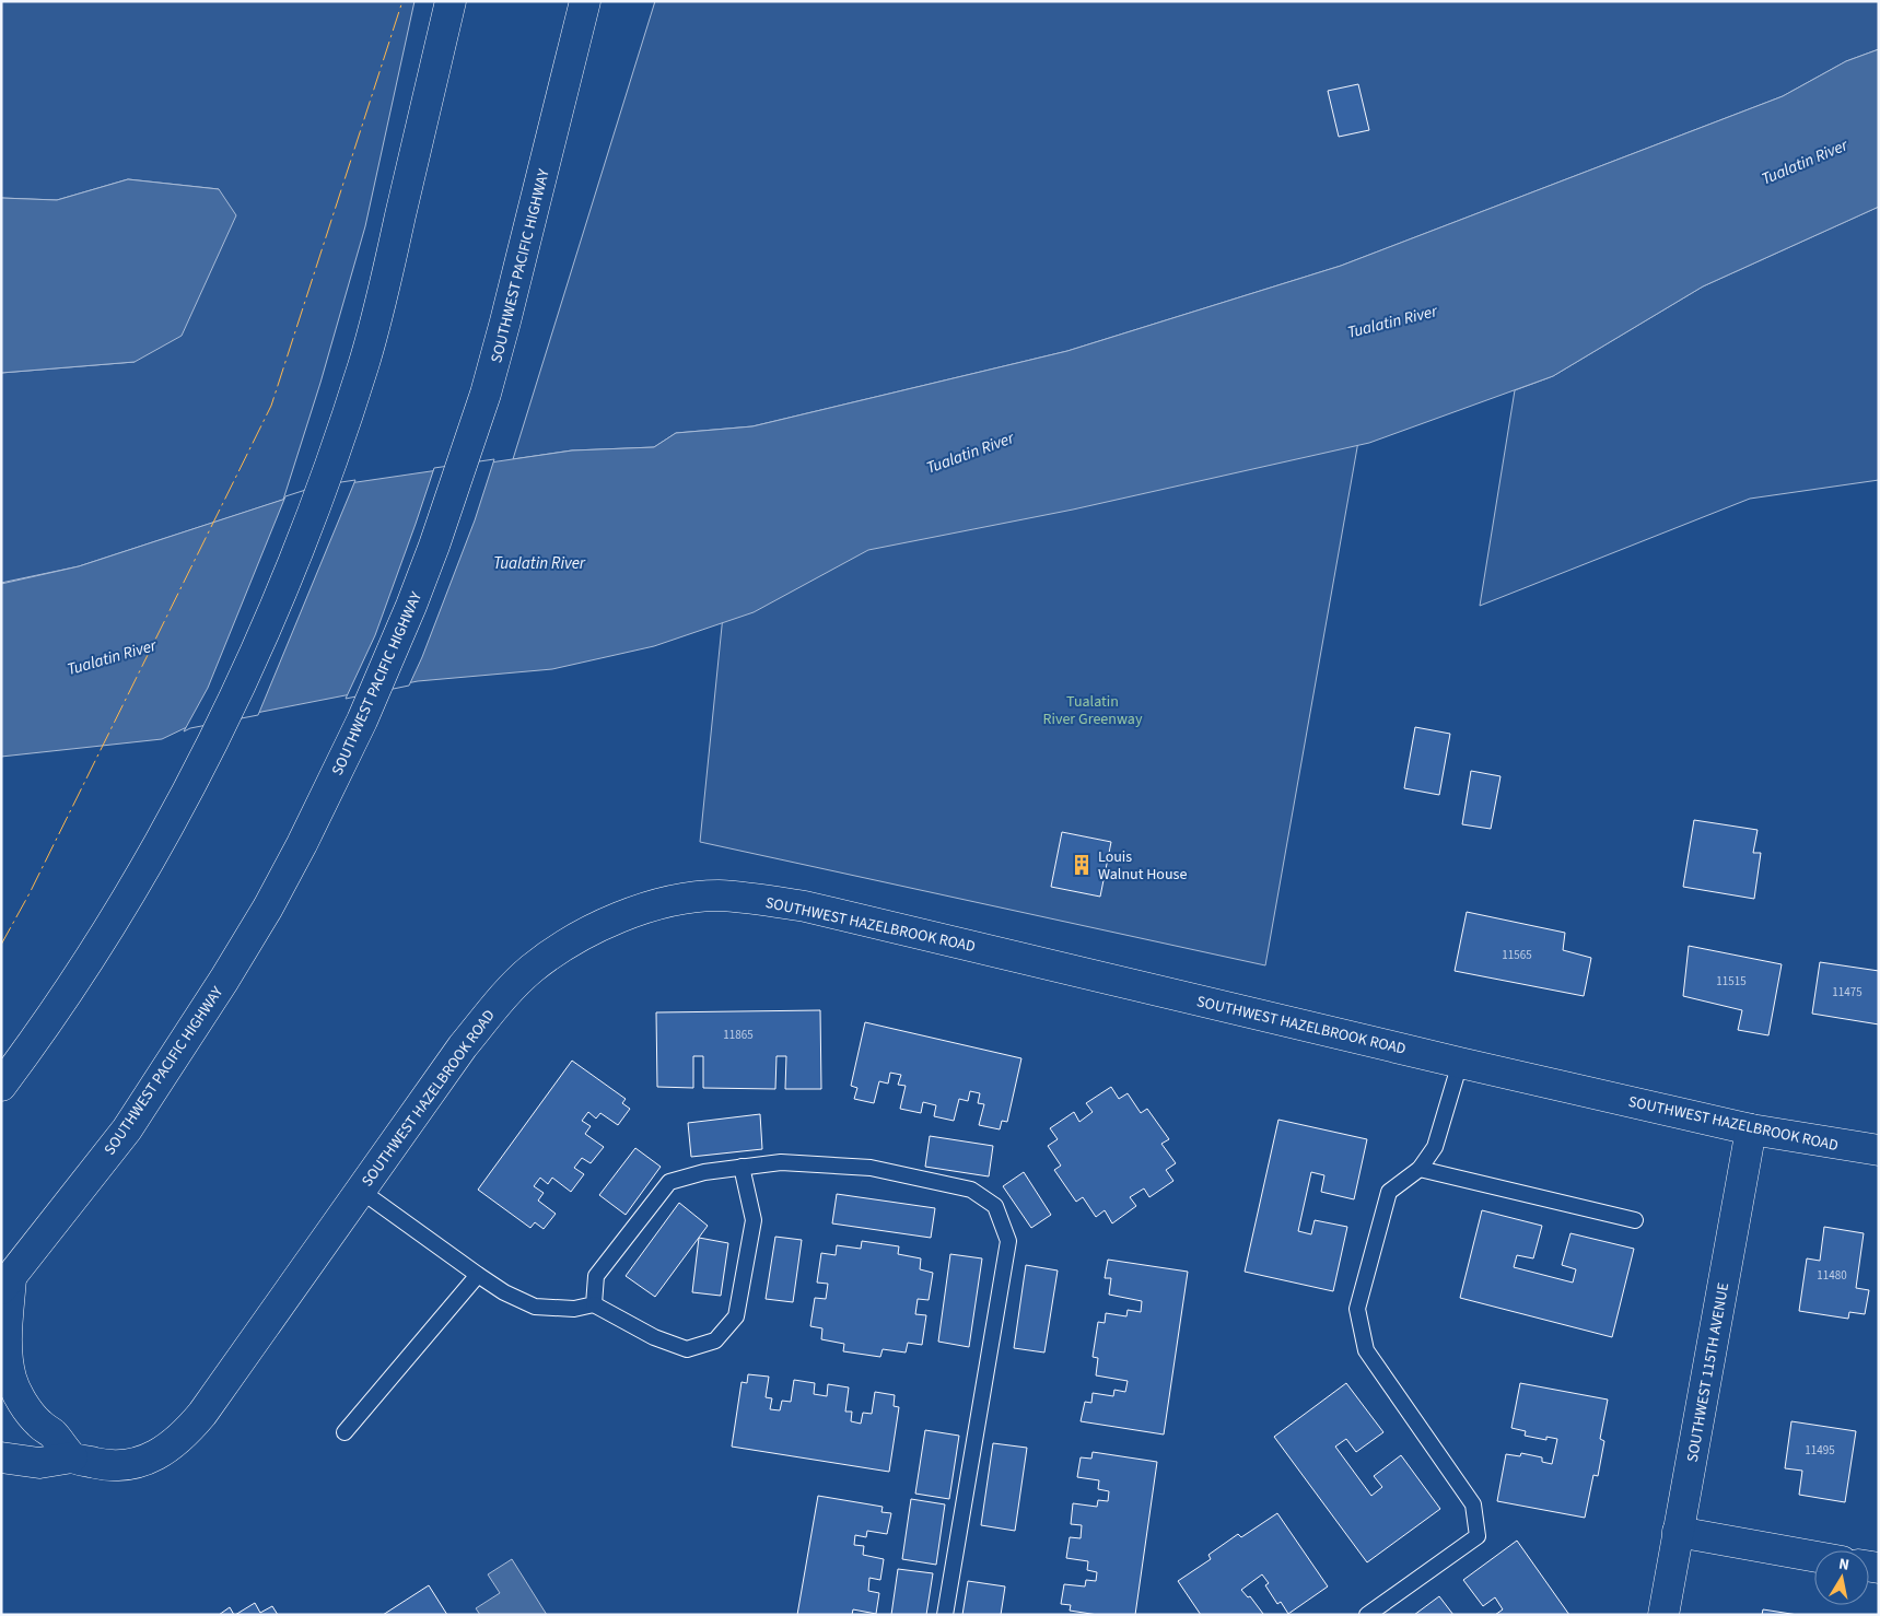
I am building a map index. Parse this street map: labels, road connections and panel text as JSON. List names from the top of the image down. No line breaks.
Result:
{"streets":{"main road":["SOUTHWEST PACIFIC HIGHWAY","SOUTHWEST HAZELBROOK ROAD","SOUTHWEST 115TH AVENUE"]},"crossings":[["SOUTHWEST HAZELBROOK ROAD","SOUTHWEST 115TH AVENUE"]],"water":["Tualatin River"],"parks":["Tualatin River Greenway"],"places":{"building":["Louis Walnut House"]},"house_numbers":["11565","11515","11475","11865","11480","11495"],"north":"top"}
